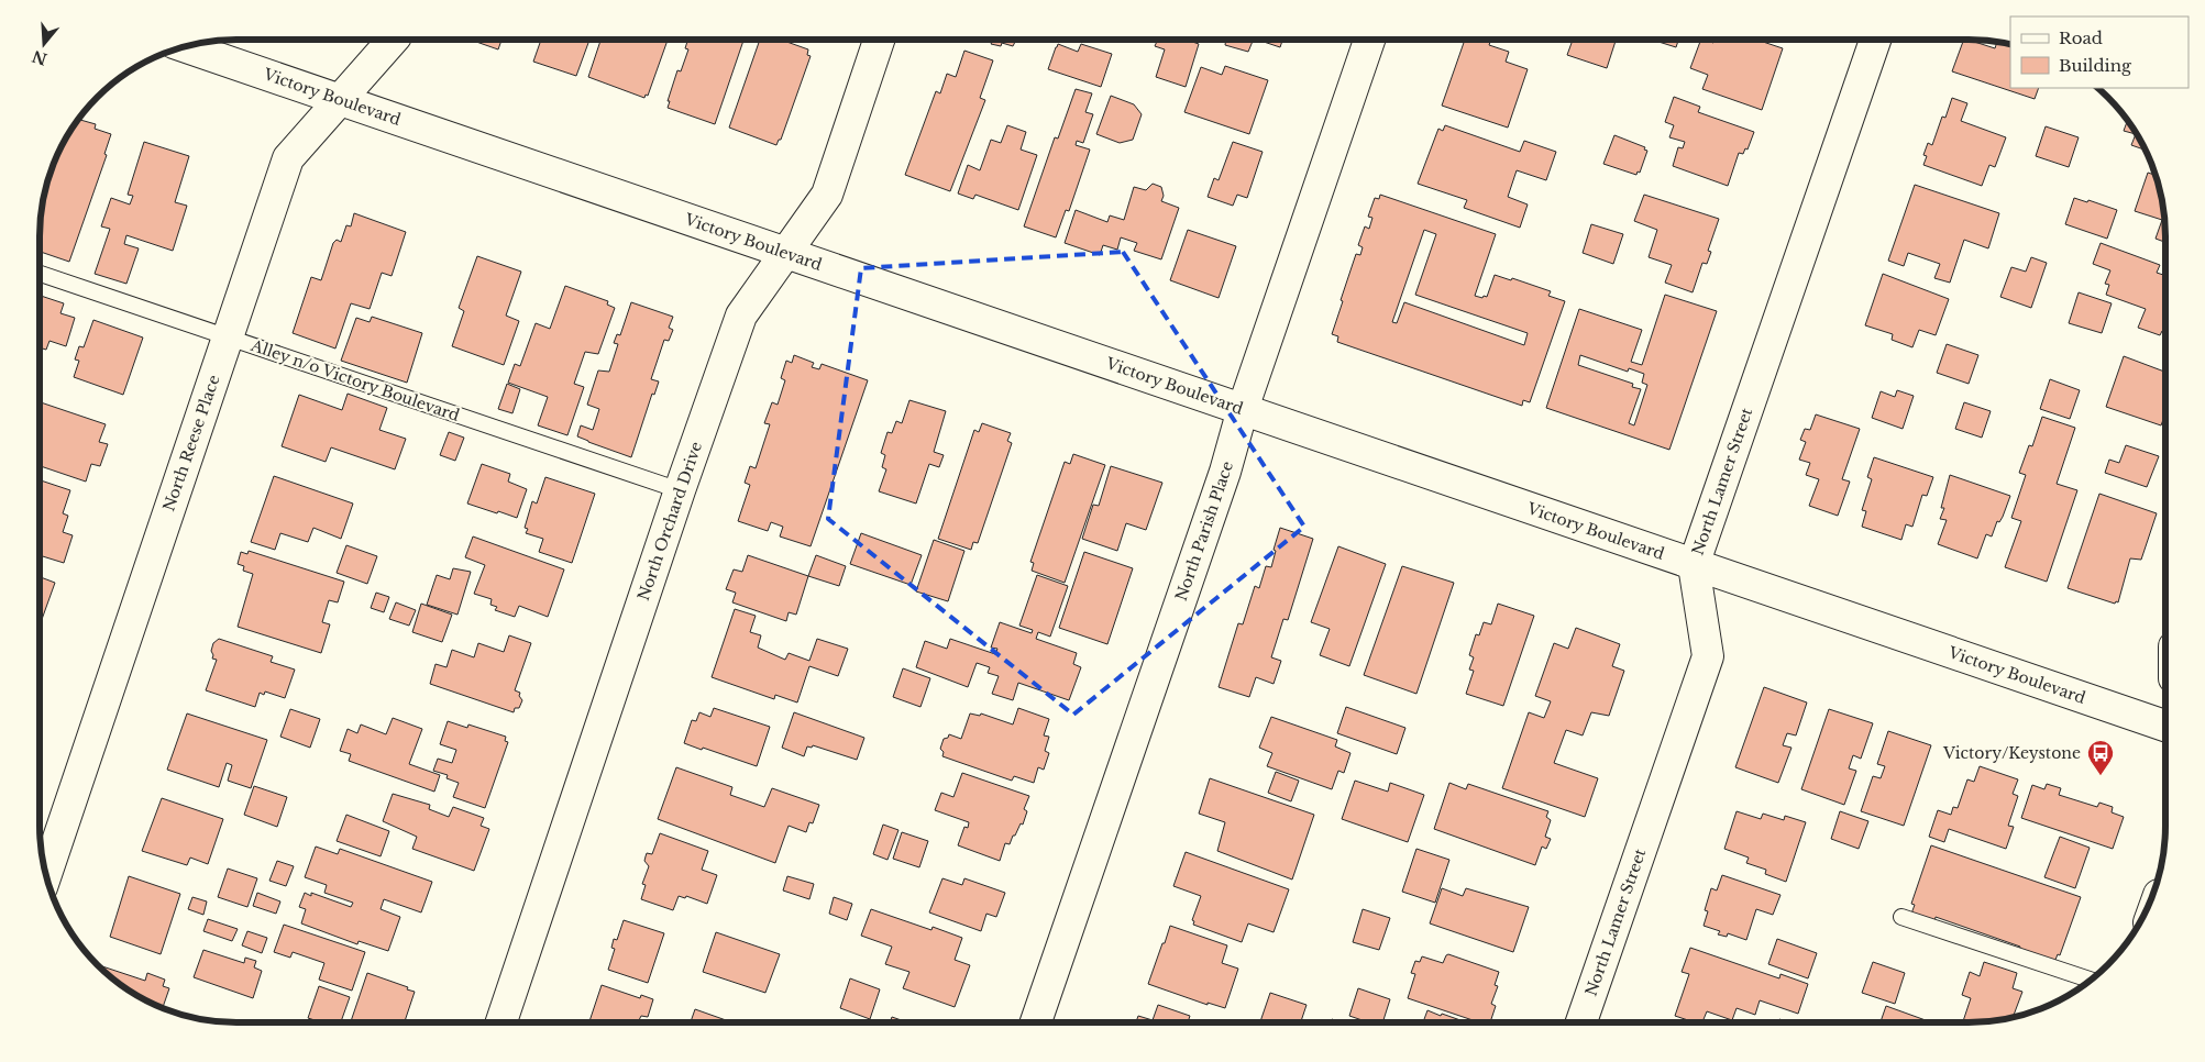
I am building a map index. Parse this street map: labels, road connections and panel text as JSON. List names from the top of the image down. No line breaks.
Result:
{"streets":{"street":["Victory Boulevard","North Reese Place","North Lamer Street","North Orchard Drive","North Parish Place"],"lane":["Alley n/o Victory Boulevard"]},"crossings":[["Victory Boulevard","North Reese Place"],["Victory Boulevard","North Lamer Street"],["Victory Boulevard","North Orchard Drive"],["Victory Boulevard","North Parish Place"],["Alley n/o Victory Boulevard","North Reese Place"],["Alley n/o Victory Boulevard","North Orchard Drive"]],"places":{"bus stop":["Victory/Keystone"]},"legend":["Road","Building"],"north":"bottom"}
